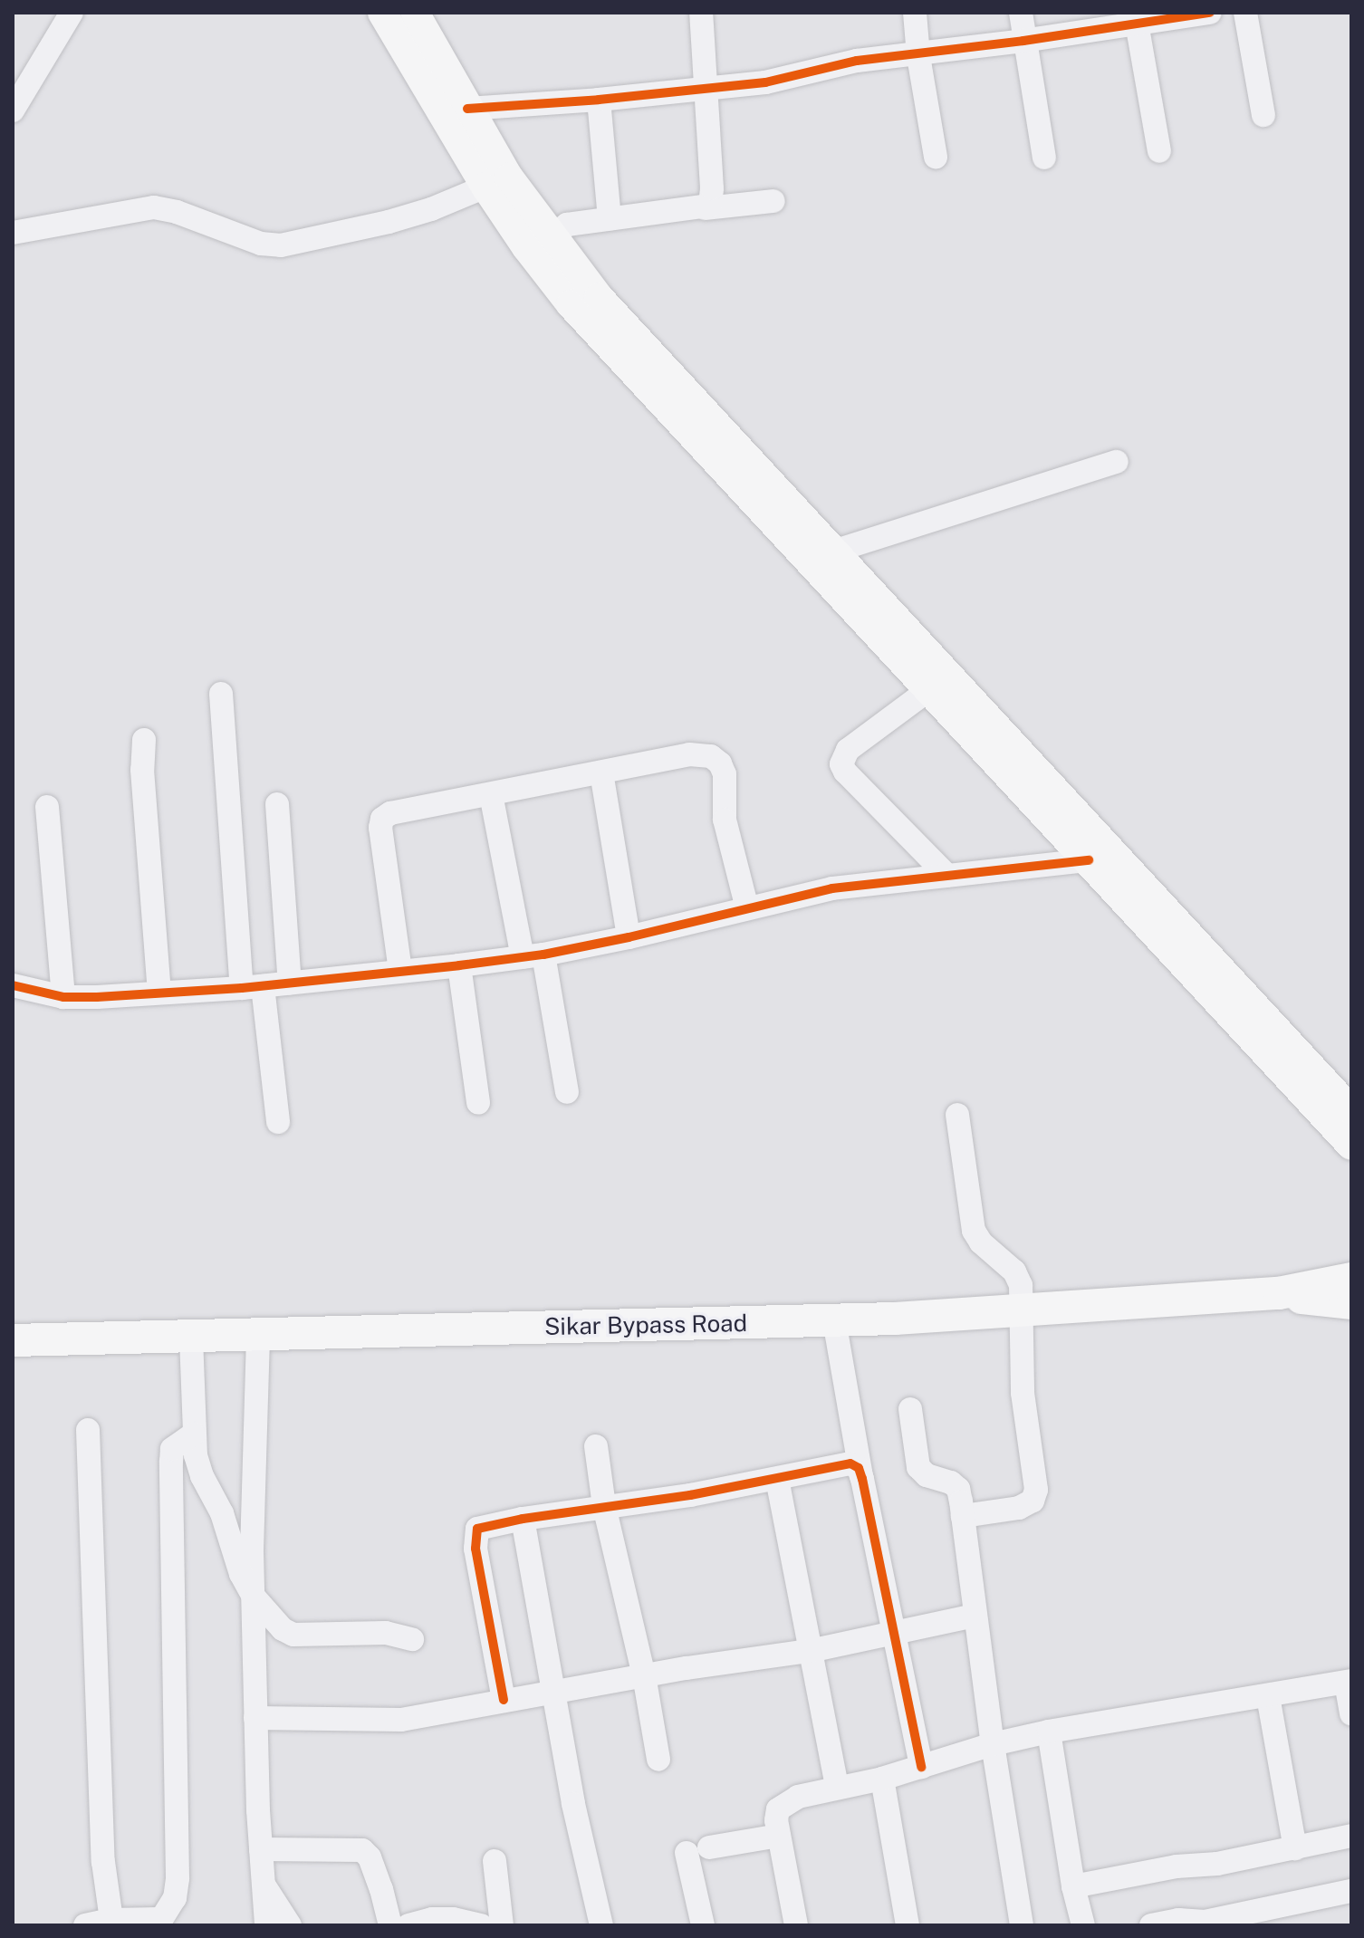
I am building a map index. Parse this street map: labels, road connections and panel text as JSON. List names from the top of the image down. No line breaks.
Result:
{"streets":{"highway":["Sikar Bypass Road"]}}
